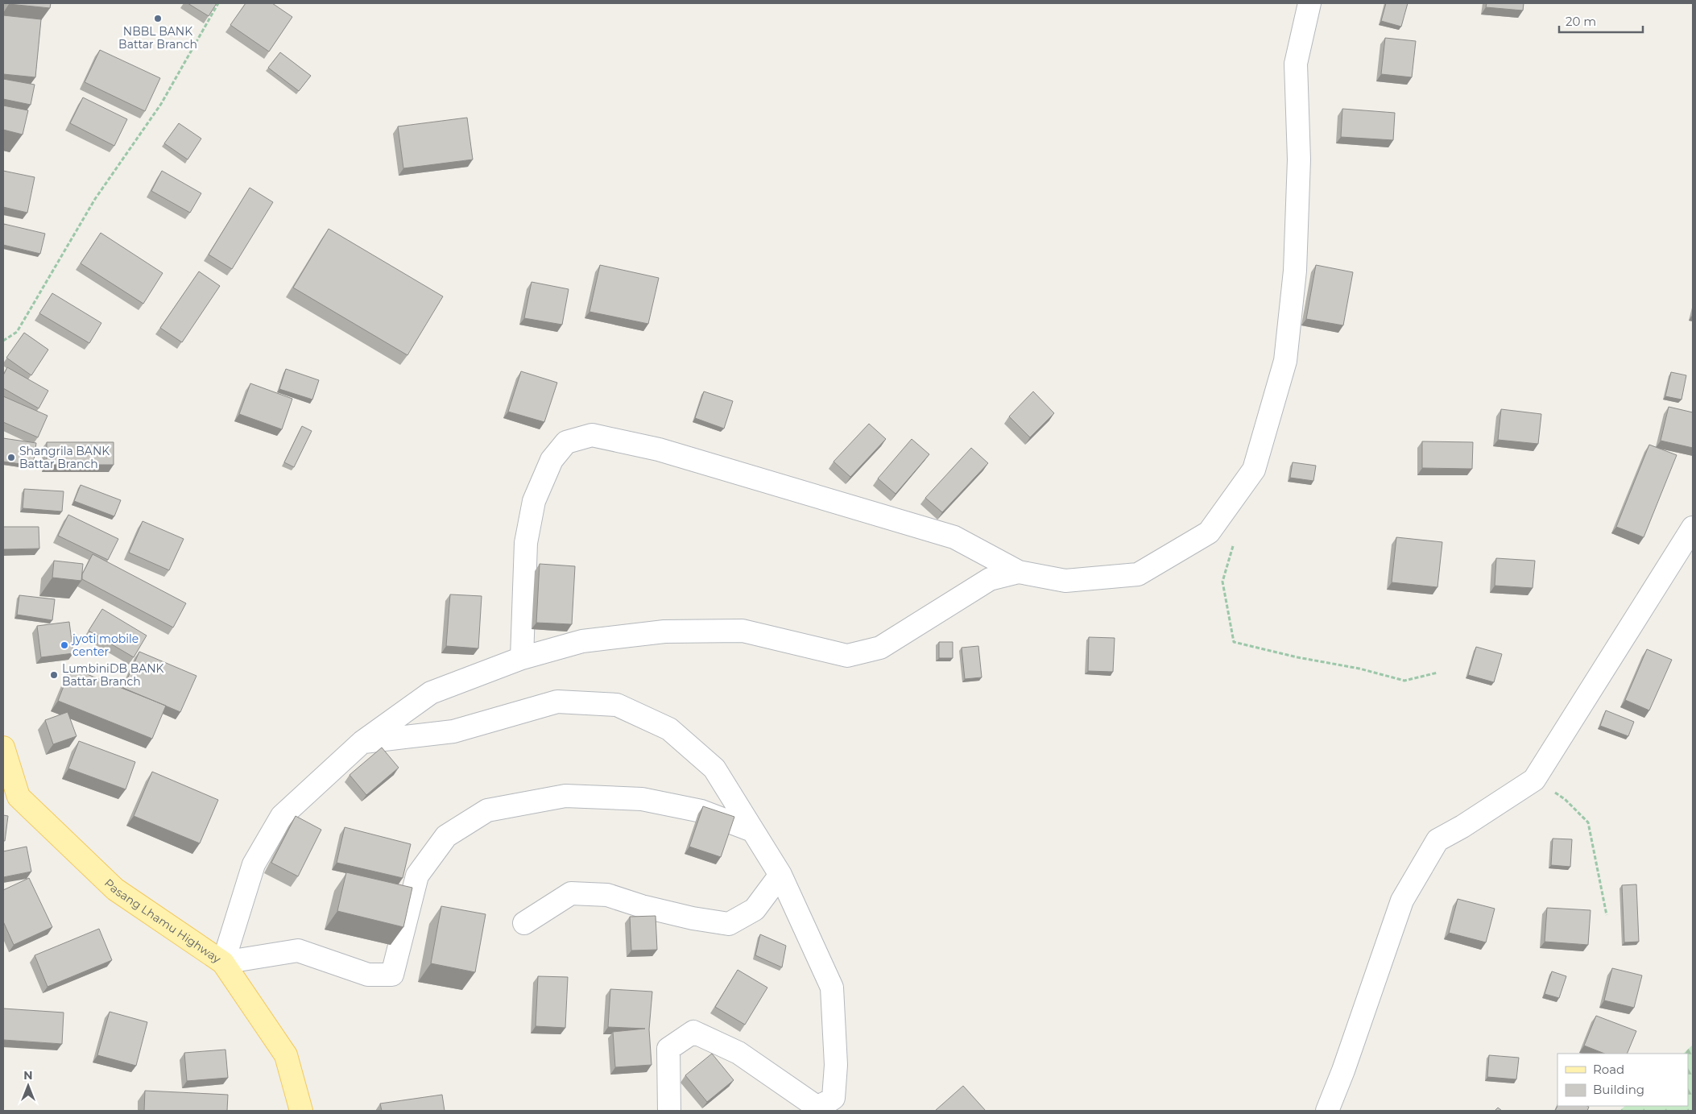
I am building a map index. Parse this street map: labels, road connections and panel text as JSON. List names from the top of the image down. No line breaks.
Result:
{"streets":{"main road":["Pasang Lhamu Highway"]},"places":["NBBL BANK Battar Branch","Shangrila BANK Battar Branch","jyoti mobile center","LumbiniDB BANK Battar Branch"],"legend":["Road","Building"],"scale_bar":"20 m","north":"top"}
